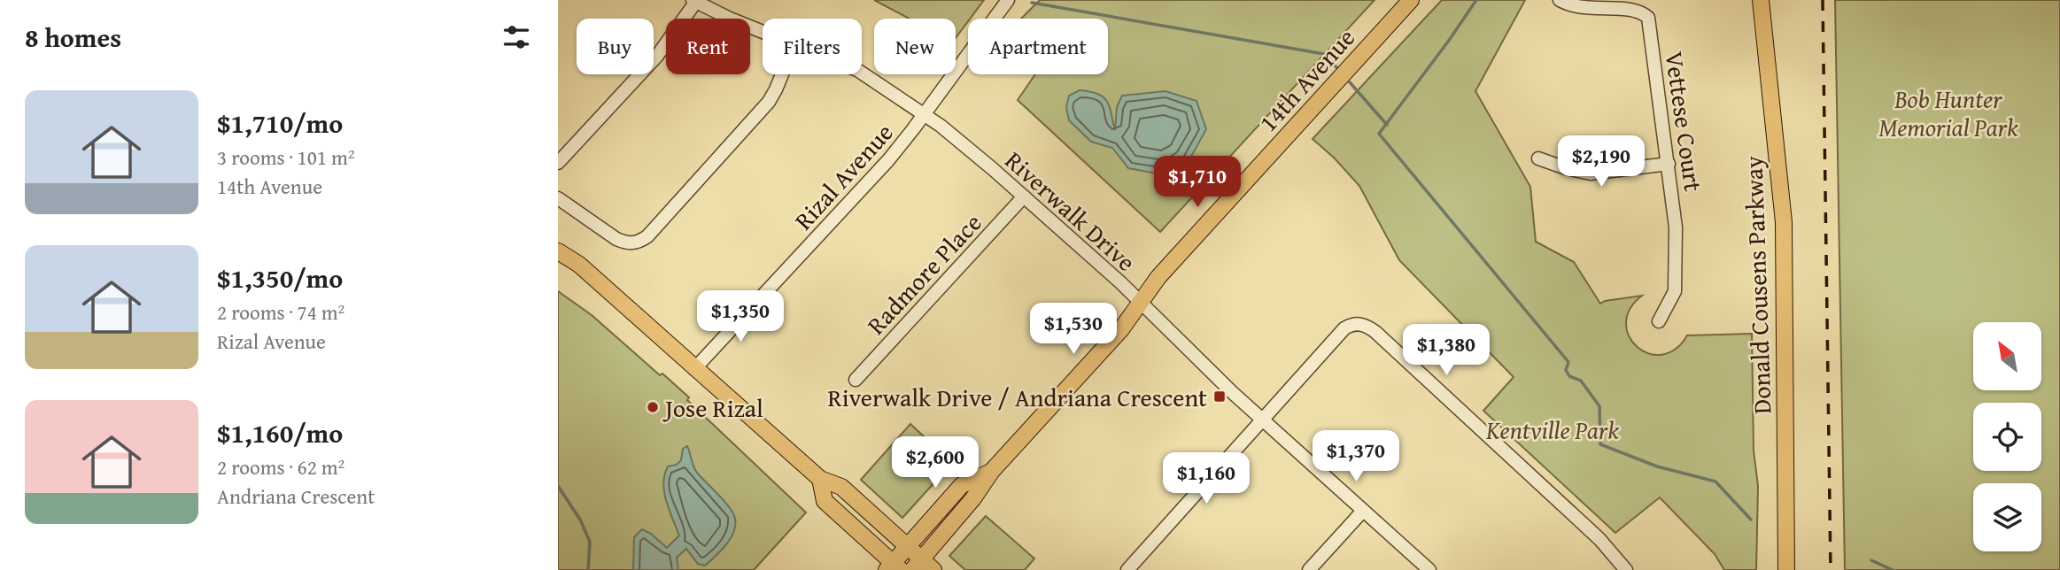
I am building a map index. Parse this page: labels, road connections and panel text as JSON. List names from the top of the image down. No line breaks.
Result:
{"streets":{"main road":["14th Avenue","Donald Cousens Parkway"],"street":["Vettese Court","Rizal Avenue","Riverwalk Drive","Radmore Place"]},"crossings":[["14th Avenue","Riverwalk Drive"],["Rizal Avenue","Riverwalk Drive"],["Riverwalk Drive","Radmore Place"]],"parks":["Bob Hunter Memorial Park","Kentville Park"],"places":{"transit":["Riverwalk Drive / Andriana Crescent"],"other":["Jose Rizal"]},"north":"top left","page":{"heading":"8 homes","chip":["Buy","Rent","Filters","New","Apartment"],"list":[{"name":"$1,710/mo","note":"3 rooms · 101 m² · 14th Avenue"},{"name":"$1,350/mo","note":"2 rooms · 74 m² · Rizal Avenue"},{"name":"$1,160/mo","note":"2 rooms · 62 m² · Andriana Crescent"}],"price":["$2,190","$1,710","$1,350","$1,530","$1,380","$1,370","$2,600","$1,160"]}}
